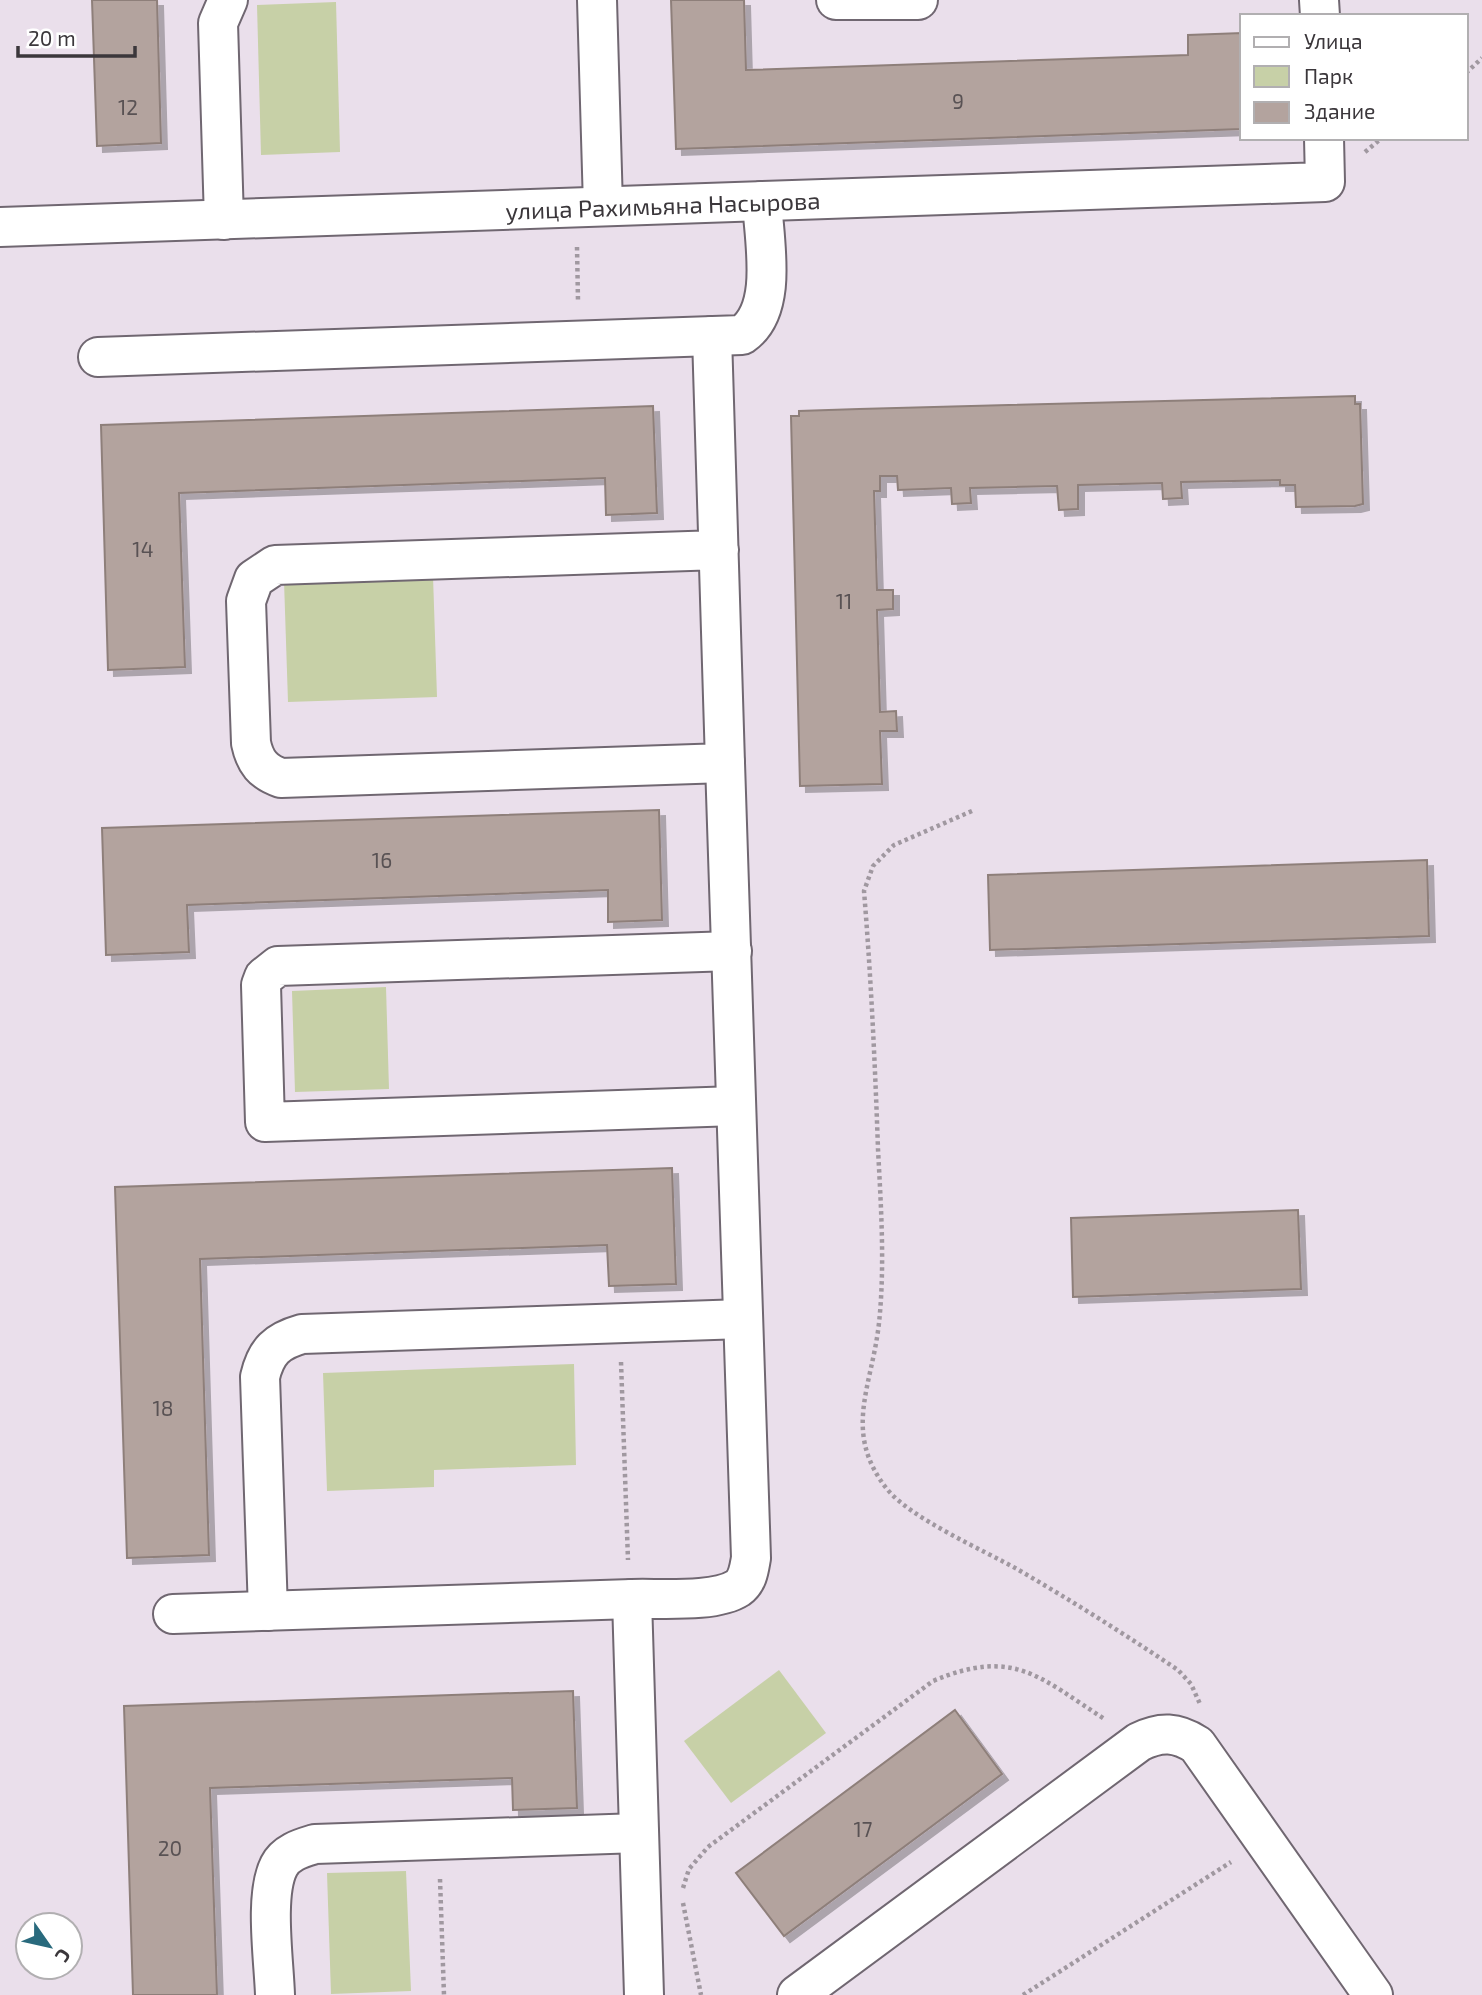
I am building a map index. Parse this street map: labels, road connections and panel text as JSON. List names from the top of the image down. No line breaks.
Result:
{"streets":{"street":["улица Рахимьяна Насырова"]},"house_numbers":["9","12","14","11","16","18","17","20"],"legend":["Улица","Парк","Здание"],"scale_bar":"20 m","north":"bottom right"}
